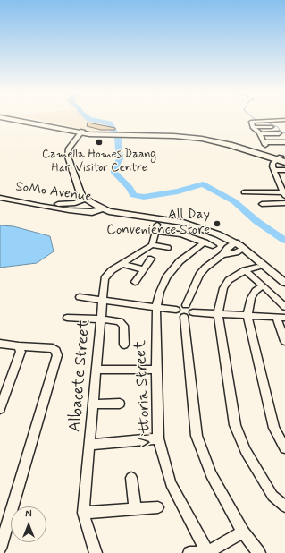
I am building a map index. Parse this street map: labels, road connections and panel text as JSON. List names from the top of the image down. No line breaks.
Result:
{"streets":{"street":["SoMo Avenue","Albacete Street","Vittoria Street"]},"crossings":[["Albacete Street","Vittoria Street"]],"places":["Camella Homes Daang Hari Visitor Centre","All Day Convenience Store"],"north":"top"}
